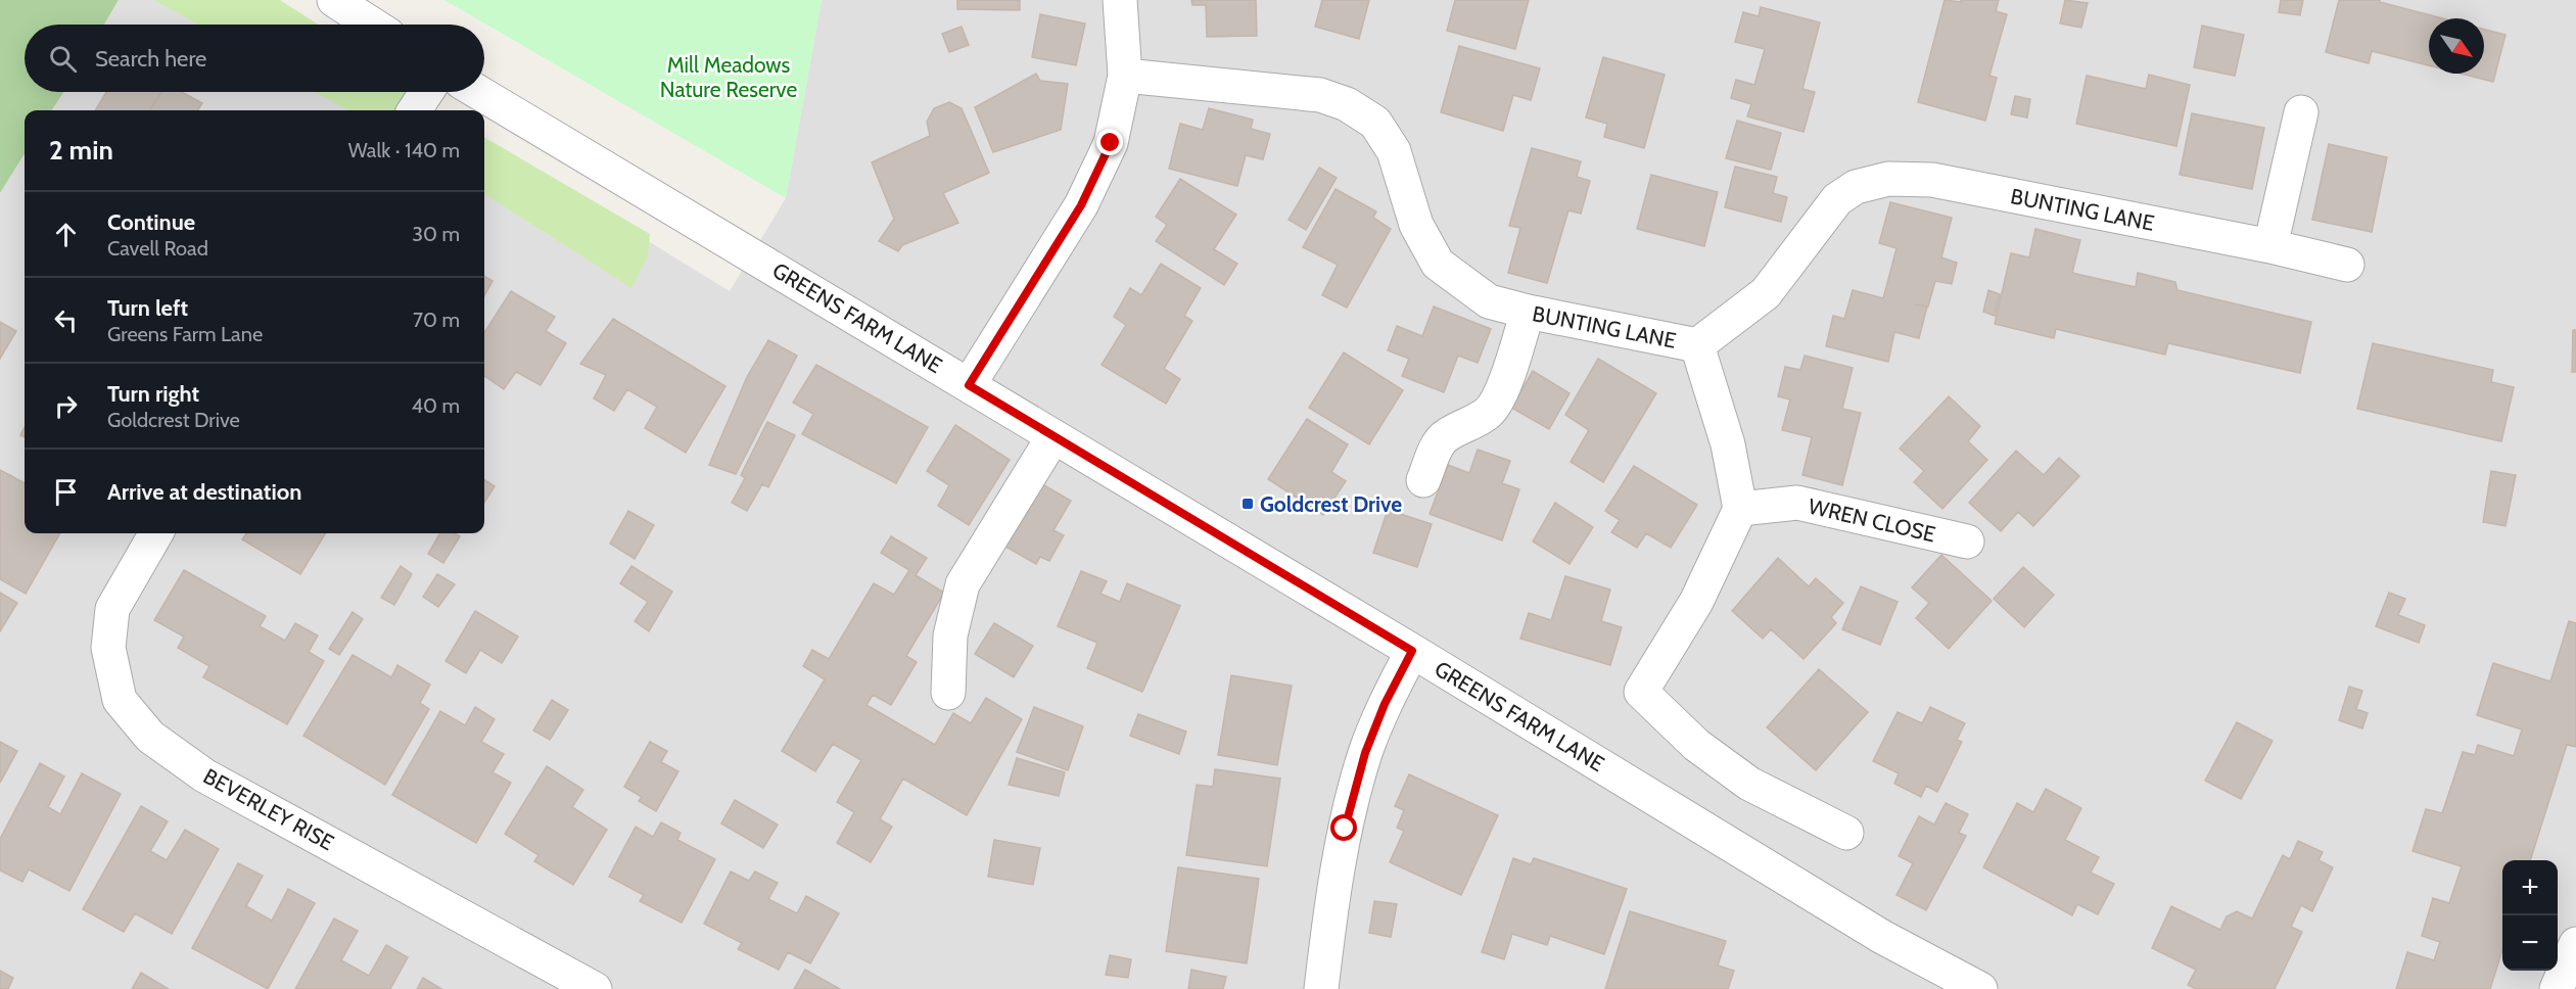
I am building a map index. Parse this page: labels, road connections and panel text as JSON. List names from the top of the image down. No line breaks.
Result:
{"streets":{"street":["BUNTING LANE","GREENS FARM LANE","WREN CLOSE","BEVERLEY RISE"]},"parks":["Mill Meadows Nature Reserve"],"places":{"transit":["Goldcrest Drive"]},"north":"bottom right","page":{"search":"Search here","heading":["2 min","Walk · 140 m"],"list":[["Continue","Cavell Road","30 m"],["Turn left","Greens Farm Lane","70 m"],["Turn right","Goldcrest Drive","40 m"],"Arrive at destination"],"map_buttons":["+","−"]}}
